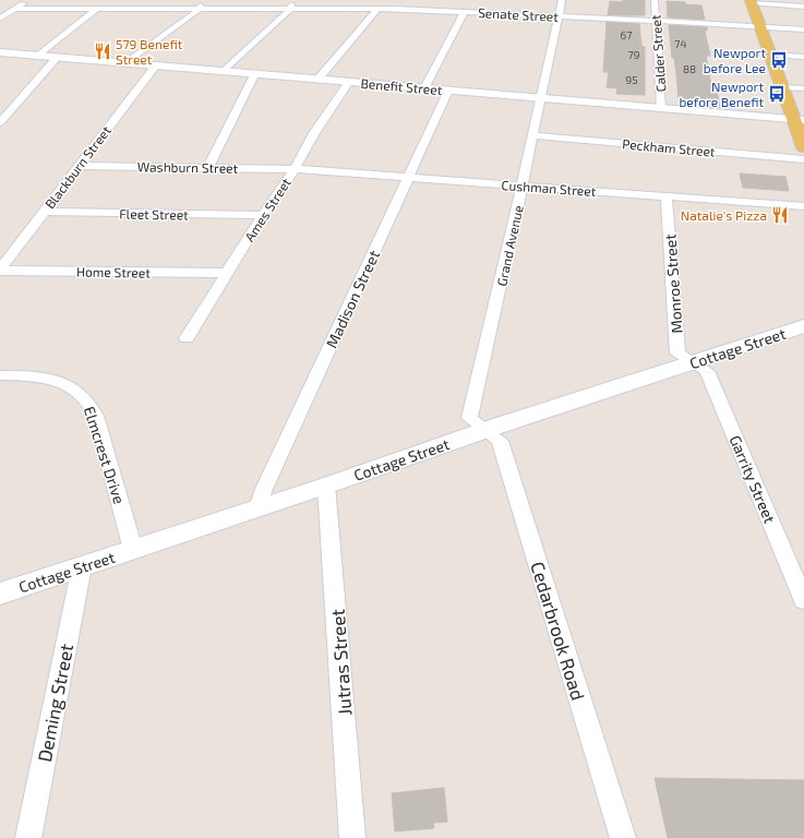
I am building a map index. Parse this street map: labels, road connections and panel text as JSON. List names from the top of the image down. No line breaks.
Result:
{"streets":{"main road":["Cottage Street"],"street":["Senate Street","Calder Street","Benefit Street","Peckham Street","Blackburn Street","Washburn Street","Cushman Street","Ames Street","Fleet Street","Grand Avenue","Home Street","Monroe Street","Madison Street","Elmcrest Drive","Garrity Street","Cedarbrook Road","Jutras Street","Deming Street"]},"crossings":[["Senate Street","Calder Street"],["Senate Street","Grand Avenue"],["Calder Street","Benefit Street"],["Benefit Street","Blackburn Street"],["Benefit Street","Ames Street"],["Benefit Street","Grand Avenue"],["Benefit Street","Madison Street"],["Peckham Street","Grand Avenue"],["Blackburn Street","Washburn Street"],["Blackburn Street","Fleet Street"],["Blackburn Street","Home Street"],["Washburn Street","Cushman Street"],["Washburn Street","Ames Street"],["Cushman Street","Ames Street"],["Cushman Street","Grand Avenue"],["Cushman Street","Monroe Street"],["Cushman Street","Madison Street"],["Ames Street","Fleet Street"],["Ames Street","Home Street"],["Grand Avenue","Cottage Street"],["Grand Avenue","Cedarbrook Road"],["Monroe Street","Cottage Street"],["Monroe Street","Garrity Street"],["Madison Street","Cottage Street"],["Cottage Street","Elmcrest Drive"],["Cottage Street","Garrity Street"],["Cottage Street","Cedarbrook Road"],["Cottage Street","Jutras Street"],["Cottage Street","Deming Street"]],"places":{"restaurant":["579 Benefit Street","Natalie's Pizza"],"bus stop":["Newport before Lee","Newport before Benefit"]},"house_numbers":["67","74","79","88","95"]}
